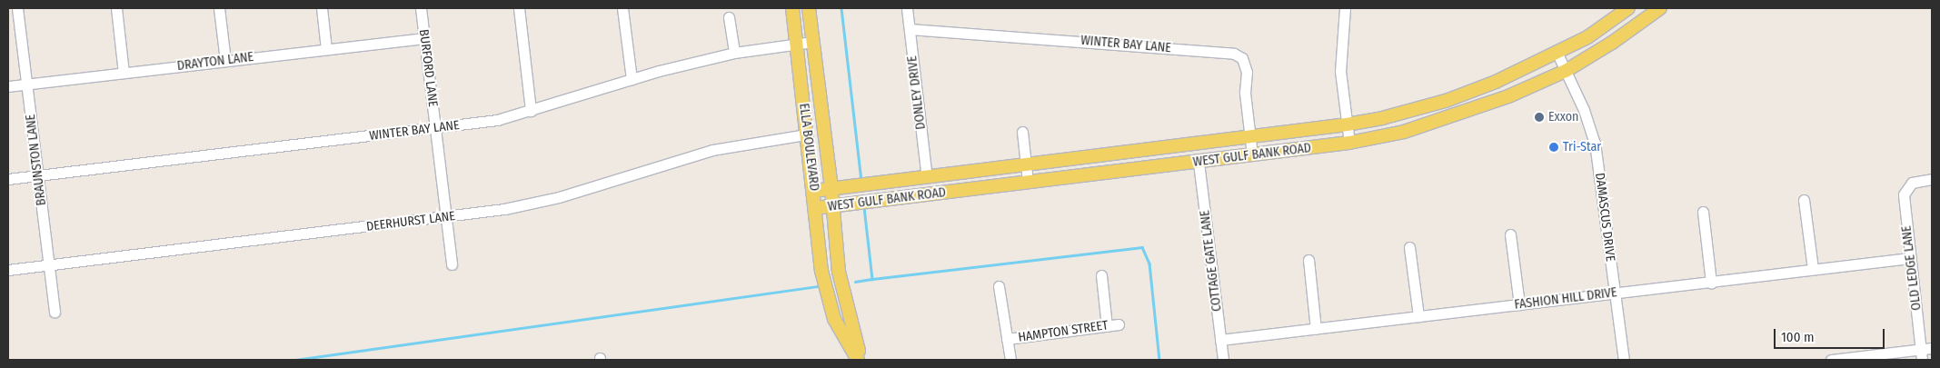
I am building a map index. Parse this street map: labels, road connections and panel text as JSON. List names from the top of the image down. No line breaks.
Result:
{"streets":{"main road":["ELLA BOULEVARD","WEST GULF BANK ROAD"],"street":["WINTER BAY LANE","DRAYTON LANE","BURFORD LANE","DONLEY DRIVE","BRAUNSTON LANE","DAMASCUS DRIVE","DEERHURST LANE","COTTAGE GATE LANE","OLD LEDGE LANE","FASHION HILL DRIVE","HAMPTON STREET"]},"crossings":[["WINTER BAY LANE","BURFORD LANE"],["WINTER BAY LANE","DONLEY DRIVE"],["WINTER BAY LANE","ELLA BOULEVARD"],["WINTER BAY LANE","WEST GULF BANK ROAD"],["WINTER BAY LANE","BRAUNSTON LANE"],["DRAYTON LANE","BURFORD LANE"],["DRAYTON LANE","BRAUNSTON LANE"],["BURFORD LANE","DEERHURST LANE"],["DONLEY DRIVE","WEST GULF BANK ROAD"],["ELLA BOULEVARD","WEST GULF BANK ROAD"],["ELLA BOULEVARD","DEERHURST LANE"],["WEST GULF BANK ROAD","DAMASCUS DRIVE"],["WEST GULF BANK ROAD","COTTAGE GATE LANE"],["BRAUNSTON LANE","DEERHURST LANE"],["DAMASCUS DRIVE","FASHION HILL DRIVE"],["COTTAGE GATE LANE","FASHION HILL DRIVE"],["OLD LEDGE LANE","FASHION HILL DRIVE"]],"places":["Exxon","Tri-Star"],"scale_bar":"100 m"}
